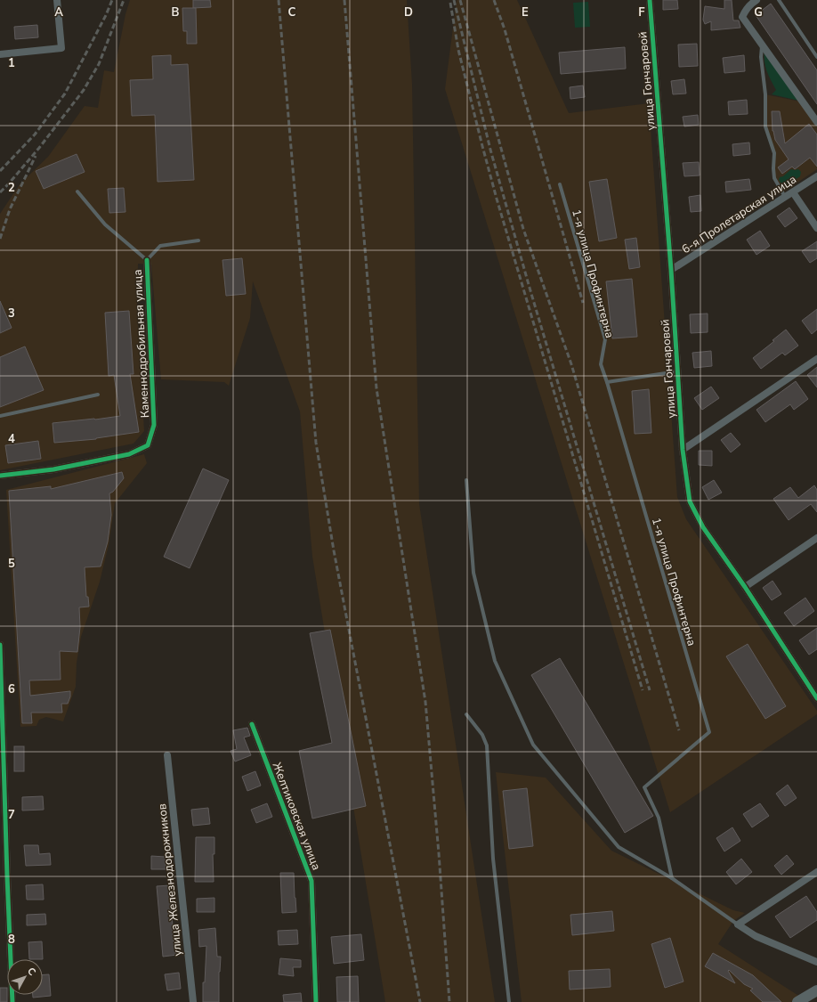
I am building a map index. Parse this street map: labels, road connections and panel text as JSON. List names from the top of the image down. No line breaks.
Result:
{"streets":{"street":["улица Гончаровой","6-я Пролетарская улица","Каменнодробильная улица","Желтиковская улица","улица Железнодорожников"],"lane":["1-я улица Профинтерна"]},"crossings":[["улица Гончаровой","6-я Пролетарская улица"]],"north":"top right","grid":{"columns":["A","B","C","D","E","F","G"],"rows":["1","2","3","4","5","6","7","8"]}}
